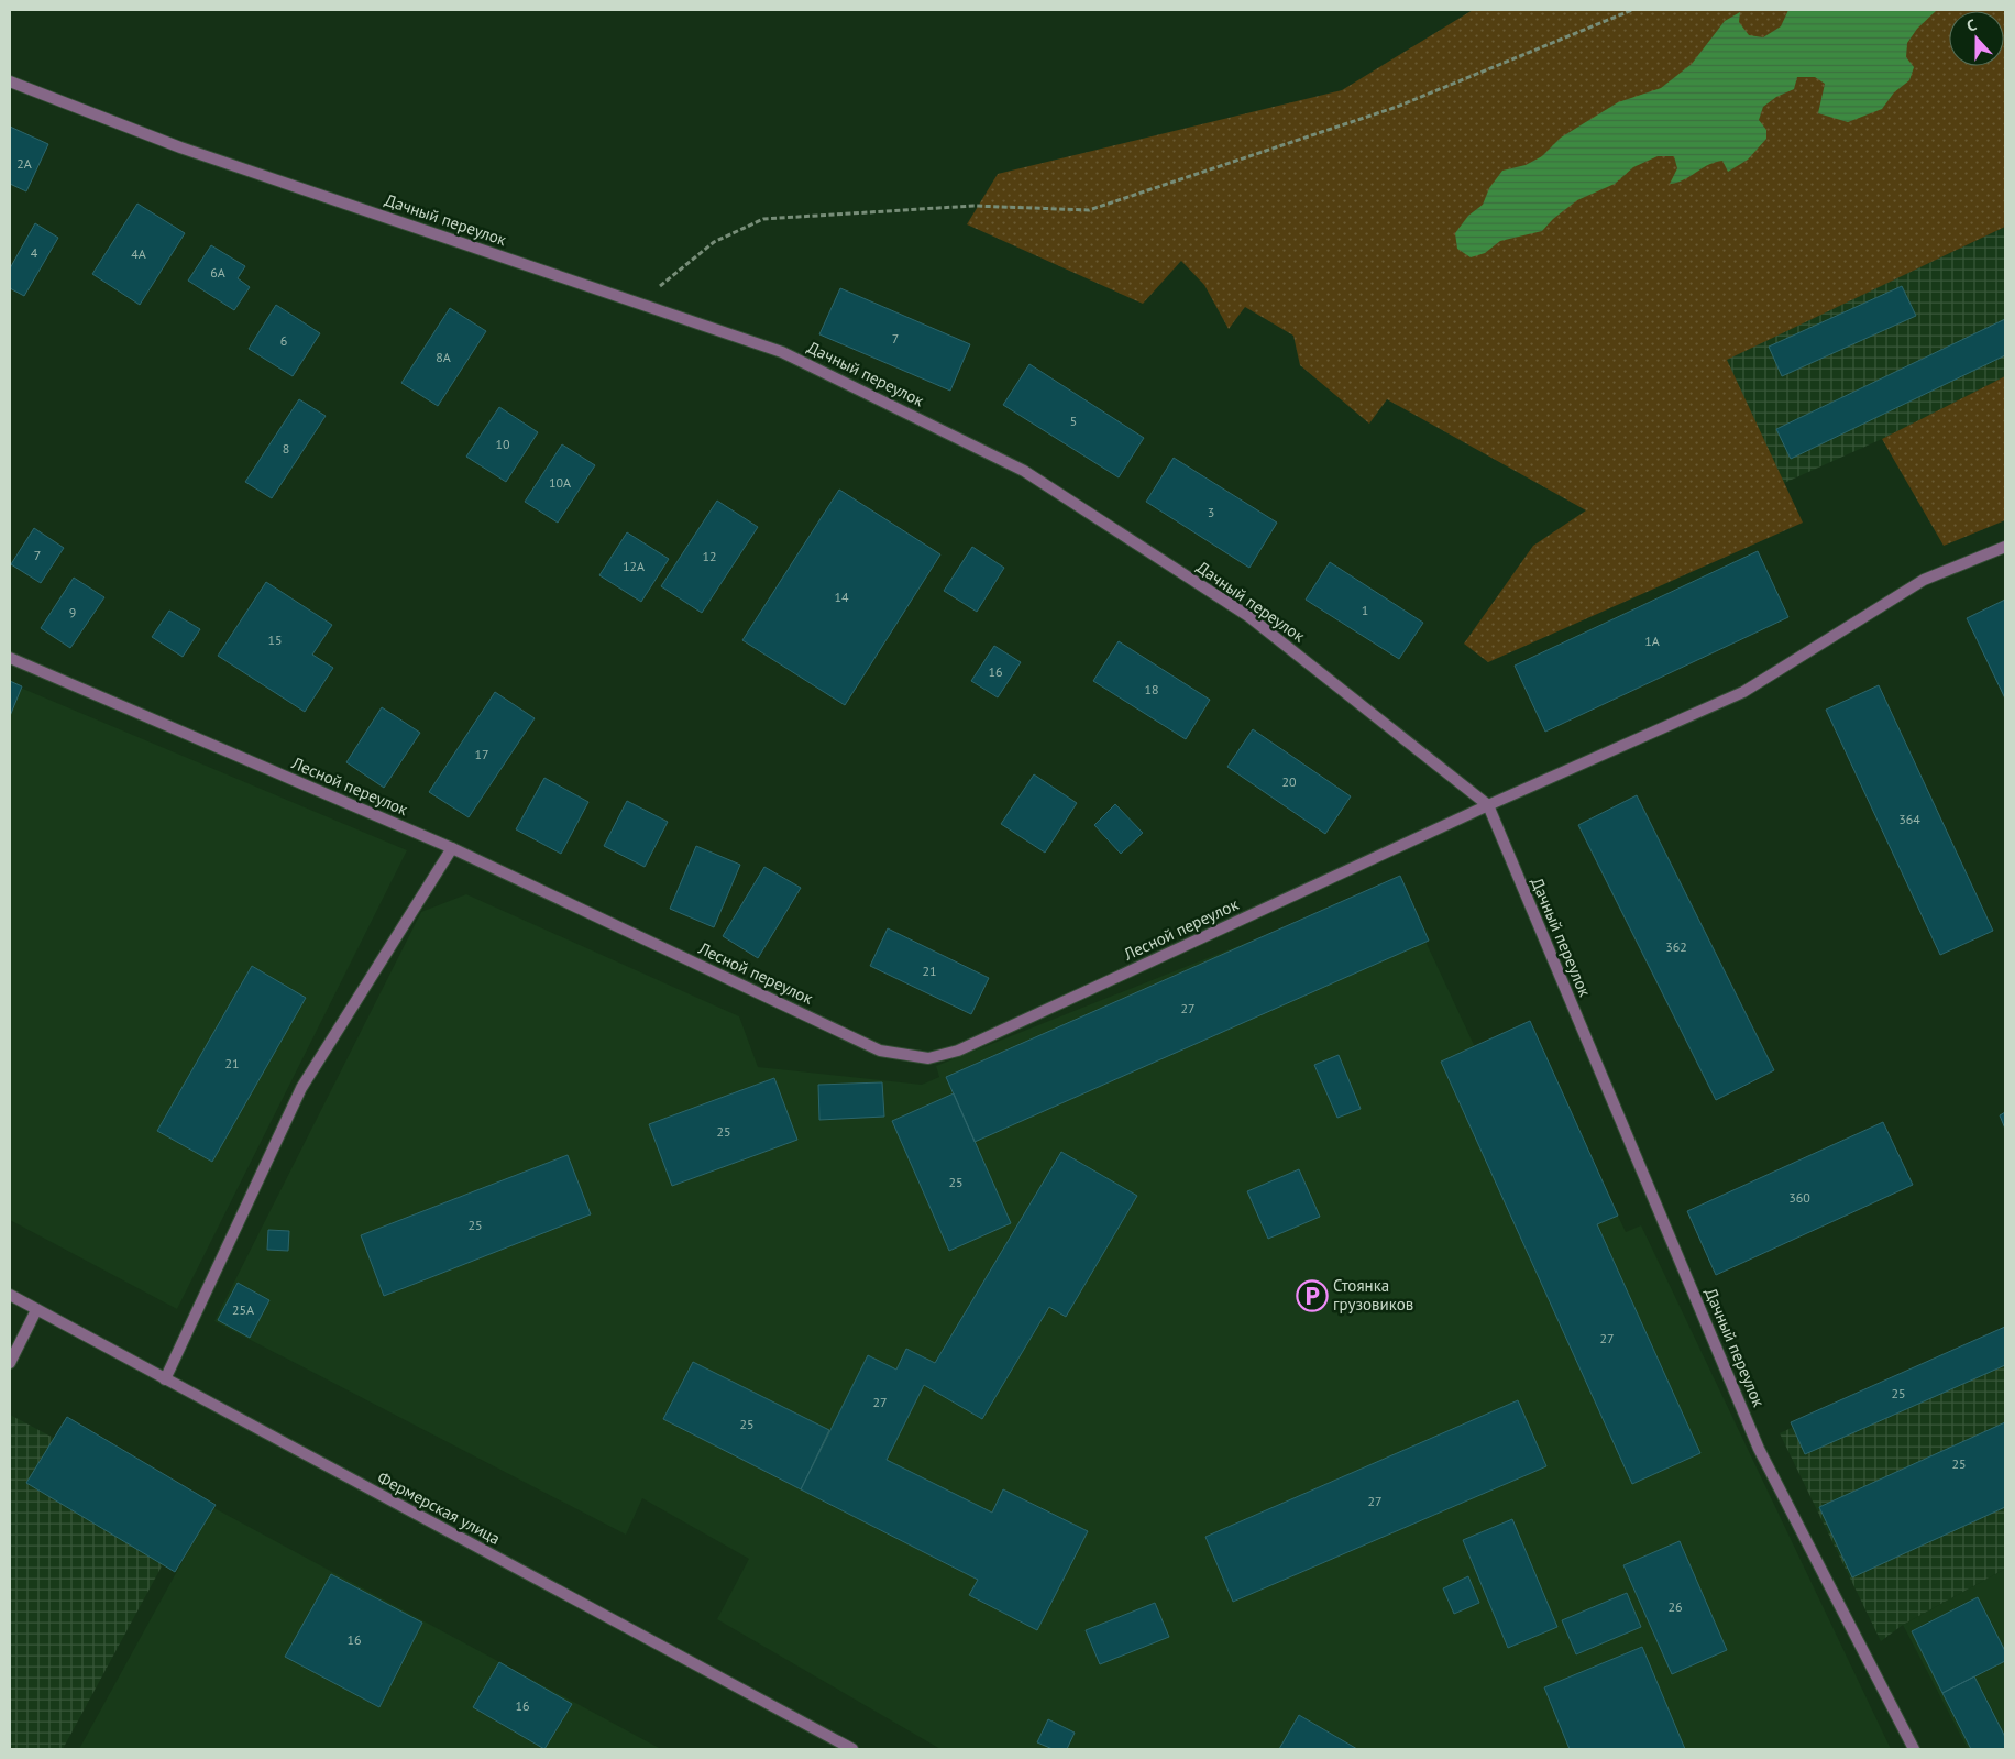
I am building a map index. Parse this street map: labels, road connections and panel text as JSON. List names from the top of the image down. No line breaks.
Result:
{"streets":{"street":["Дачный переулок","Лесной переулок","Фермерская улица"]},"crossings":[["Дачный переулок","Лесной переулок"]],"places":{"parking":["Стоянка грузовиков"]},"house_numbers":["2А","4","4А","6А","7","6","8А","5","10","8","10А","3","7","12","12А","14","1","9","15","1А","16","18","17","20","364","362","21","27","21","25","25","360","25","25А","27","25","27","25","25","27","26","16","16"],"north":"top"}
